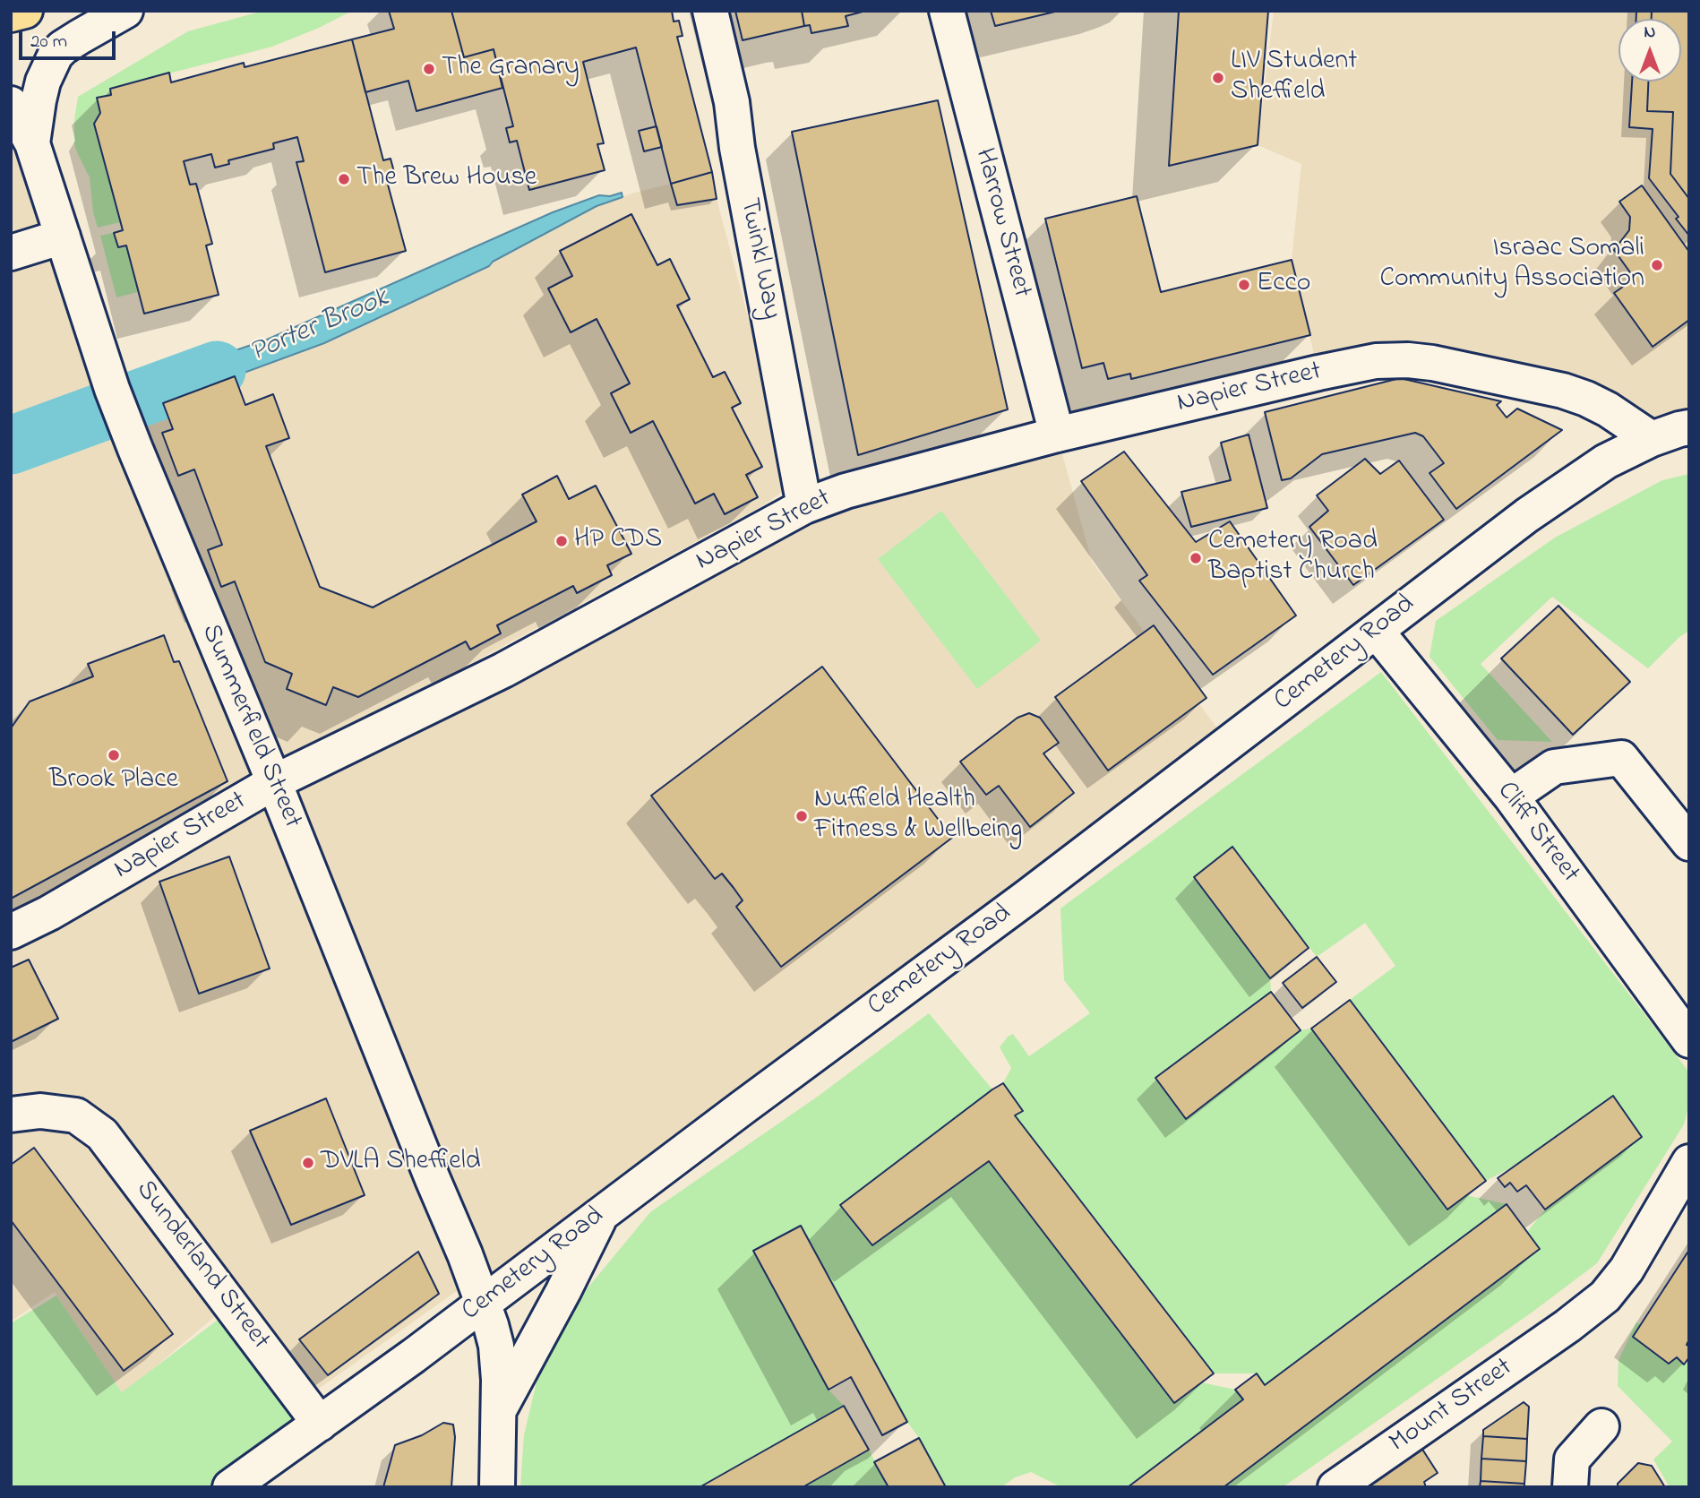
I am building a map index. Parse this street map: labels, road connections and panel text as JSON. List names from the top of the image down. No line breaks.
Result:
{"streets":{"street":["Harrow Street","Twinkl Way","Napier Street","Cemetery Road","Summerfield Street","Cliff Street","Sunderland Street","Mount Street"]},"crossings":[["Harrow Street","Napier Street"],["Twinkl Way","Napier Street"],["Napier Street","Cemetery Road"],["Napier Street","Summerfield Street"],["Cemetery Road","Summerfield Street"],["Cemetery Road","Cliff Street"],["Cemetery Road","Sunderland Street"]],"water":["Porter Brook"],"places":["The Granary","LIV Student Sheffield","The Brew House","Israac Somali Community Association","Ecco","HP CDS","Cemetery Road Baptist Church","Brook Place","Nuffield Health Fitness & Wellbeing","DVLA Sheffield"],"scale_bar":"20 m","north":"top"}
